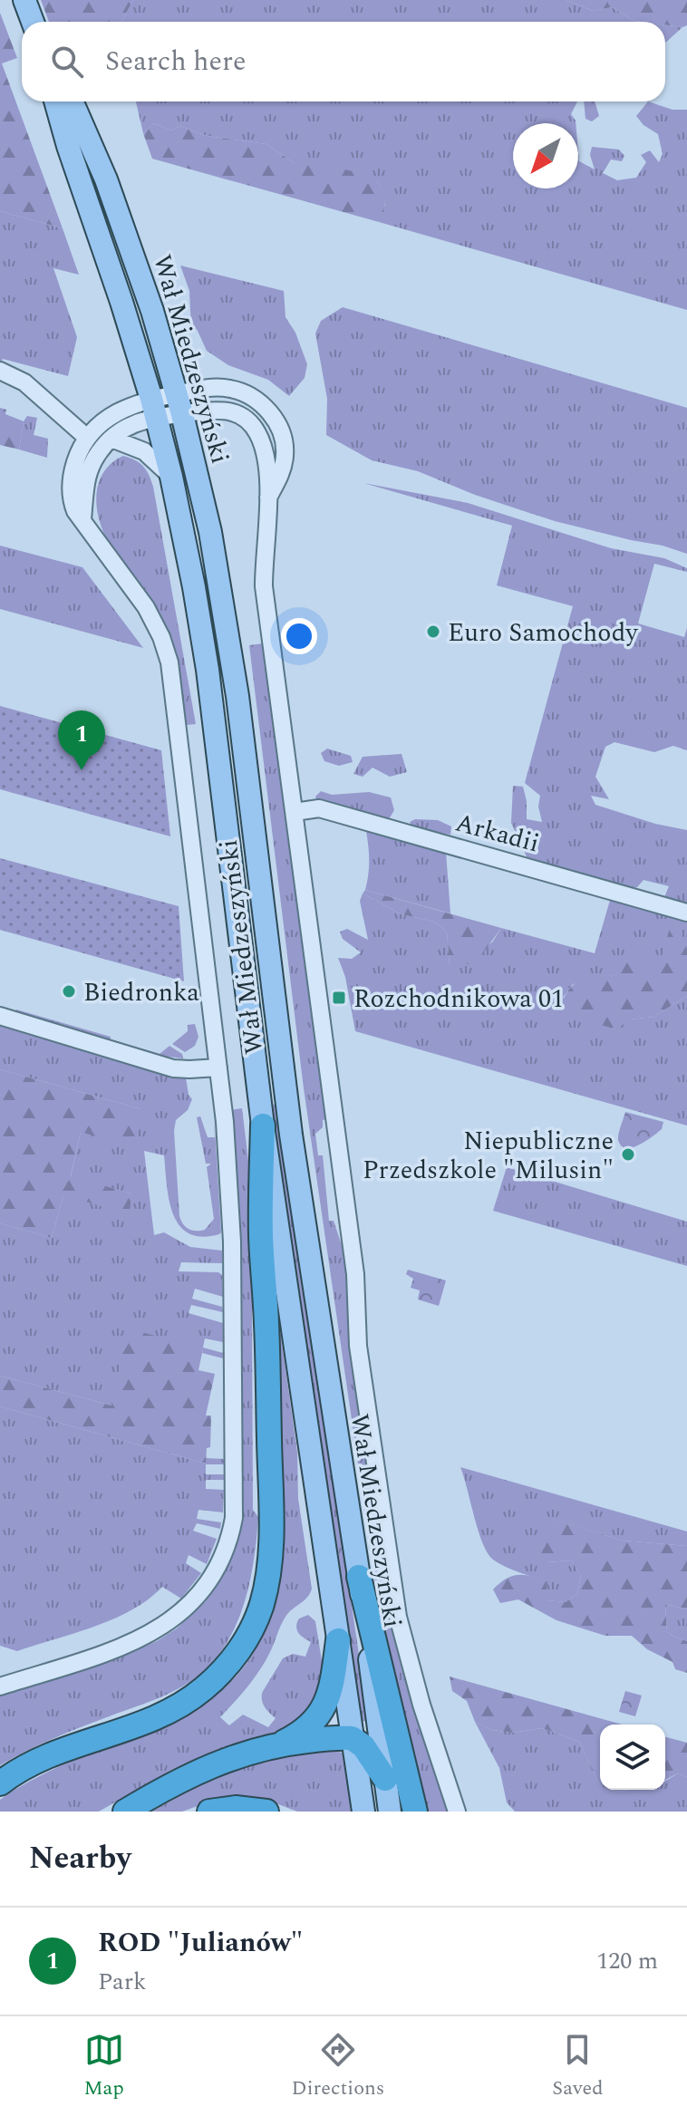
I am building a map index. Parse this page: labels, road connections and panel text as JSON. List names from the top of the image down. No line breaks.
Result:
{"streets":{"main road":["Wał Miedzeszyński"],"street":["Arkadii"]},"crossings":[["Wał Miedzeszyński","Arkadii"]],"places":{"other":["Euro Samochody","Biedronka","Niepubliczne Przedszkole \"Milusin\""],"transit":["Rozchodnikowa 01"]},"north":"bottom left","page":{"search":"Search here","pins":"1","heading":"Nearby","list":[{"mark":"1","name":"ROD \"Julianów\"","note":"Park","value":"120 m"}],"nav":["Map","Directions","Saved"]}}
